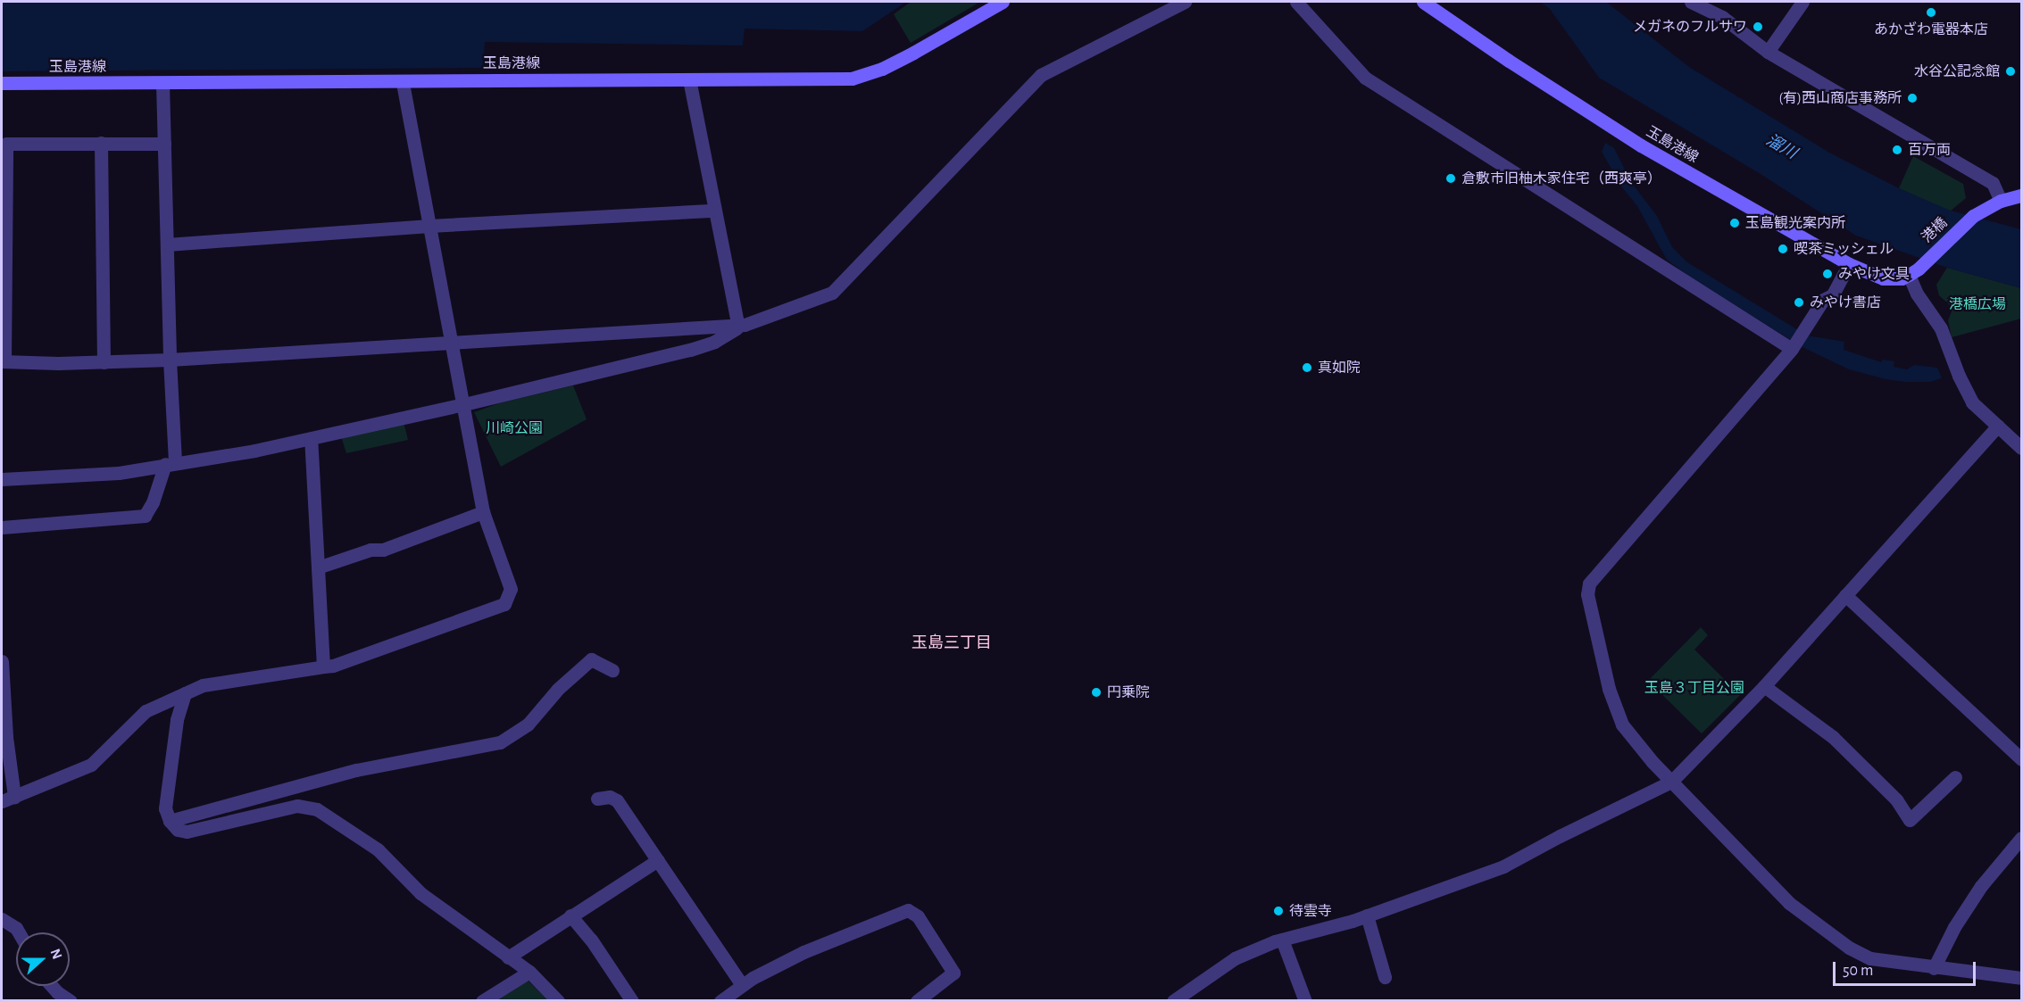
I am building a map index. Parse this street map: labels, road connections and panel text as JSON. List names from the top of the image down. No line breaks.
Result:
{"streets":{"main road":["玉島港線","港橋"]},"crossings":[["玉島港線","港橋"]],"districts":["玉島三丁目"],"water":["溜川"],"parks":["港橋広場","川崎公園","玉島３丁目公園"],"places":["あかざわ電器本店","メガネのフルサワ","水谷公記念館","(有)西山商店事務所","百万両","倉敷市旧柚木家住宅（西爽亭）","玉島観光案内所","喫茶ミッシェル","みやけ文具","みやけ書店","真如院","円乗院","待雲寺"],"scale_bar":"50 m","north":"right"}
